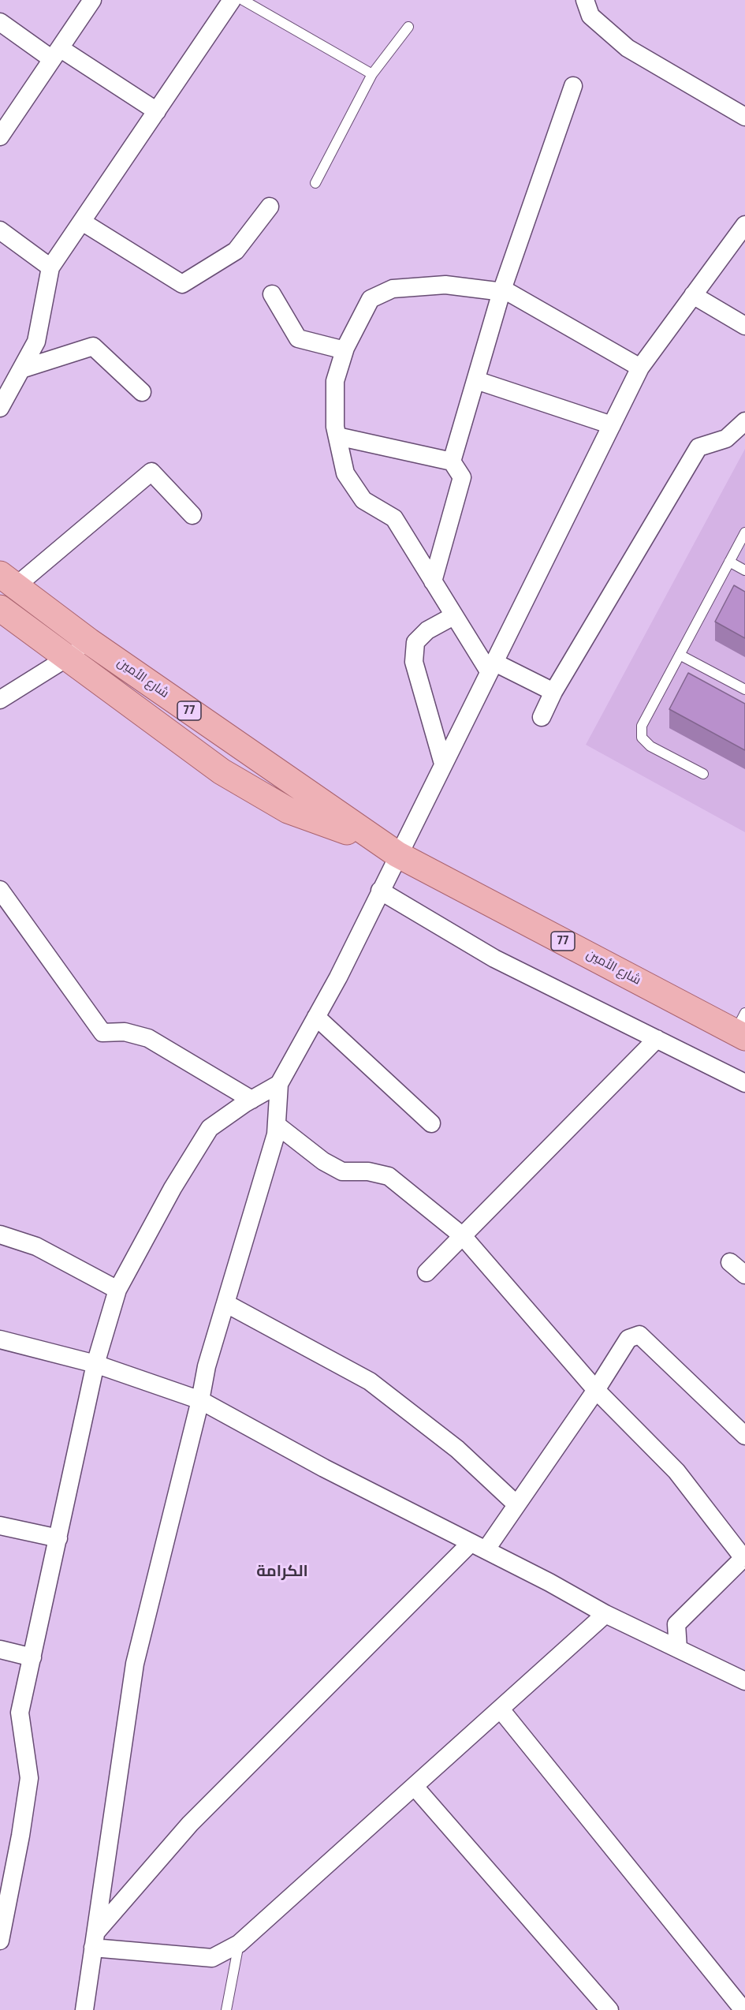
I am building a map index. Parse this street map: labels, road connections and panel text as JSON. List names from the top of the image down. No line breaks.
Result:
{"streets":{"main road":["شارع الأمين","77"]},"districts":["الكرامة"]}
